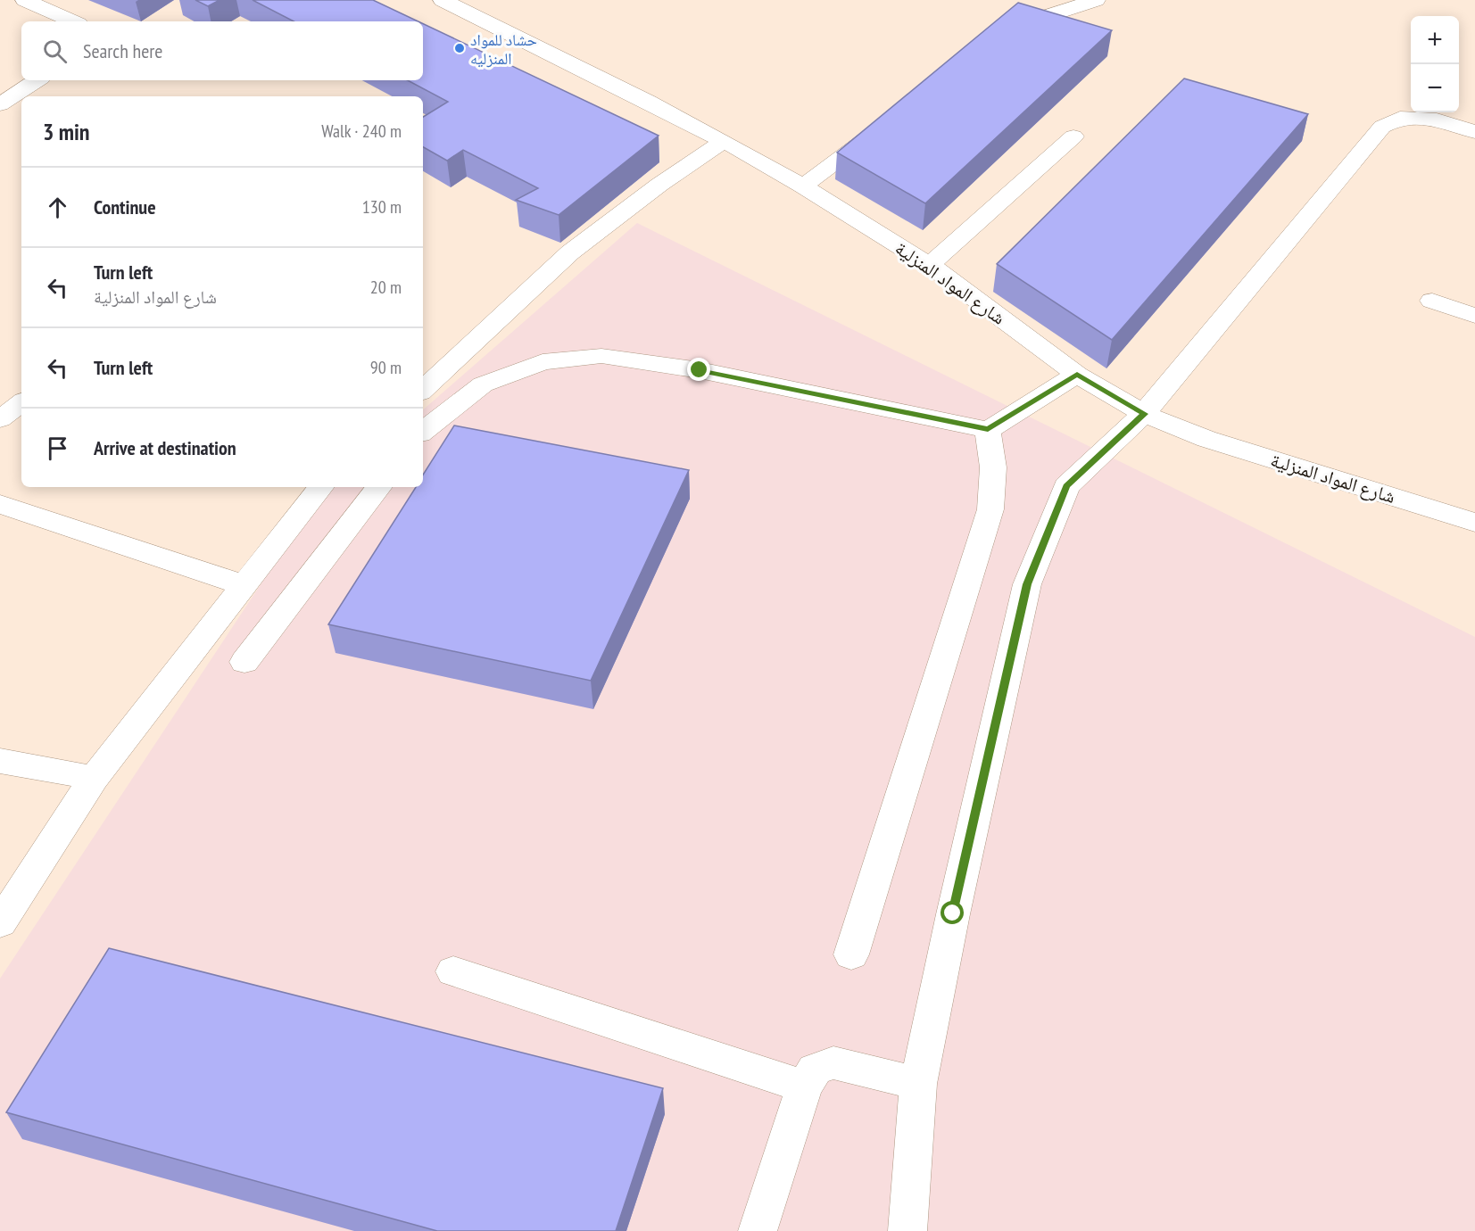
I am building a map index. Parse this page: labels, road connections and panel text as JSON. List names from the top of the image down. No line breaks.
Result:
{"streets":{"street":["شارع المواد المنزلية"]},"places":["حشاد للمواد المنزليه"],"page":{"map_buttons":["+","−"],"search":"Search here","heading":["3 min","Walk · 240 m"],"list":[["Continue","130 m"],["Turn left","شارع المواد المنزلية","20 m"],["Turn left","90 m"],"Arrive at destination"]}}
